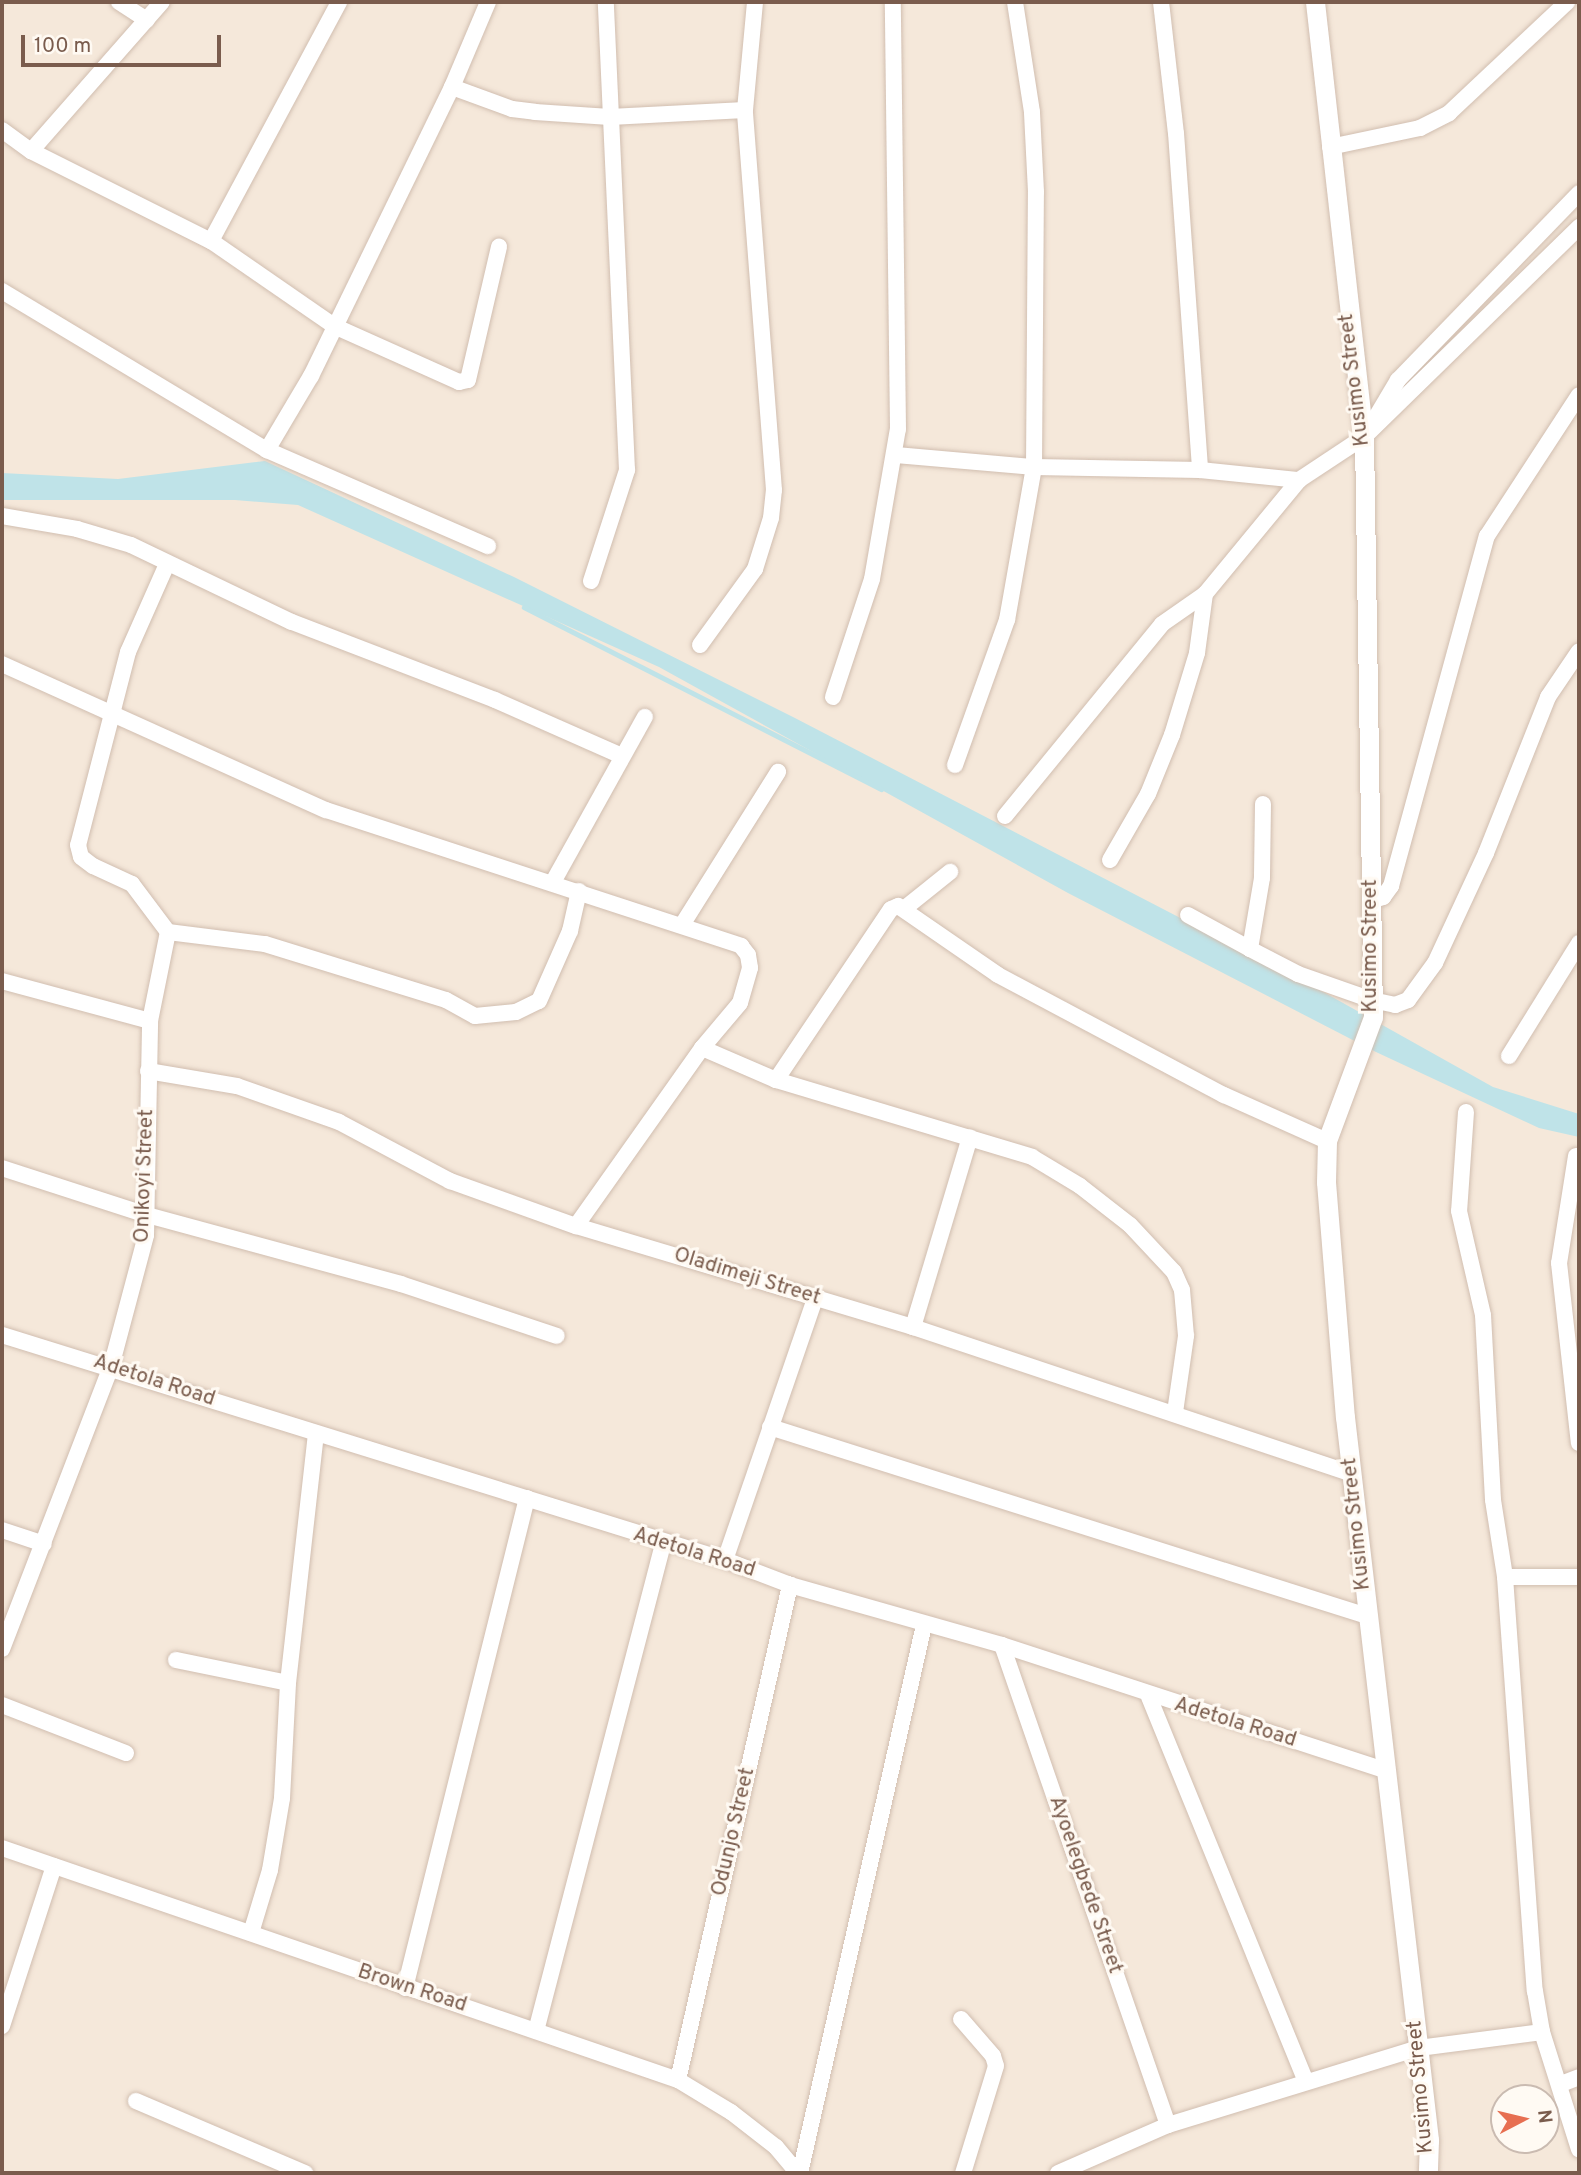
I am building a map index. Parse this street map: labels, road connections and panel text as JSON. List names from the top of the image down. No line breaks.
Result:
{"streets":{"street":["Kusimo Street","Onikoyi Street","Oladimeji Street","Adetola Road","Odunjo Street","Ayoelegbede Street","Brown Road"]},"crossings":[["Kusimo Street","Oladimeji Street"],["Kusimo Street","Adetola Road"],["Onikoyi Street","Oladimeji Street"],["Onikoyi Street","Adetola Road"],["Adetola Road","Odunjo Street"],["Adetola Road","Ayoelegbede Street"],["Odunjo Street","Brown Road"]],"scale_bar":"100 m","north":"right"}
